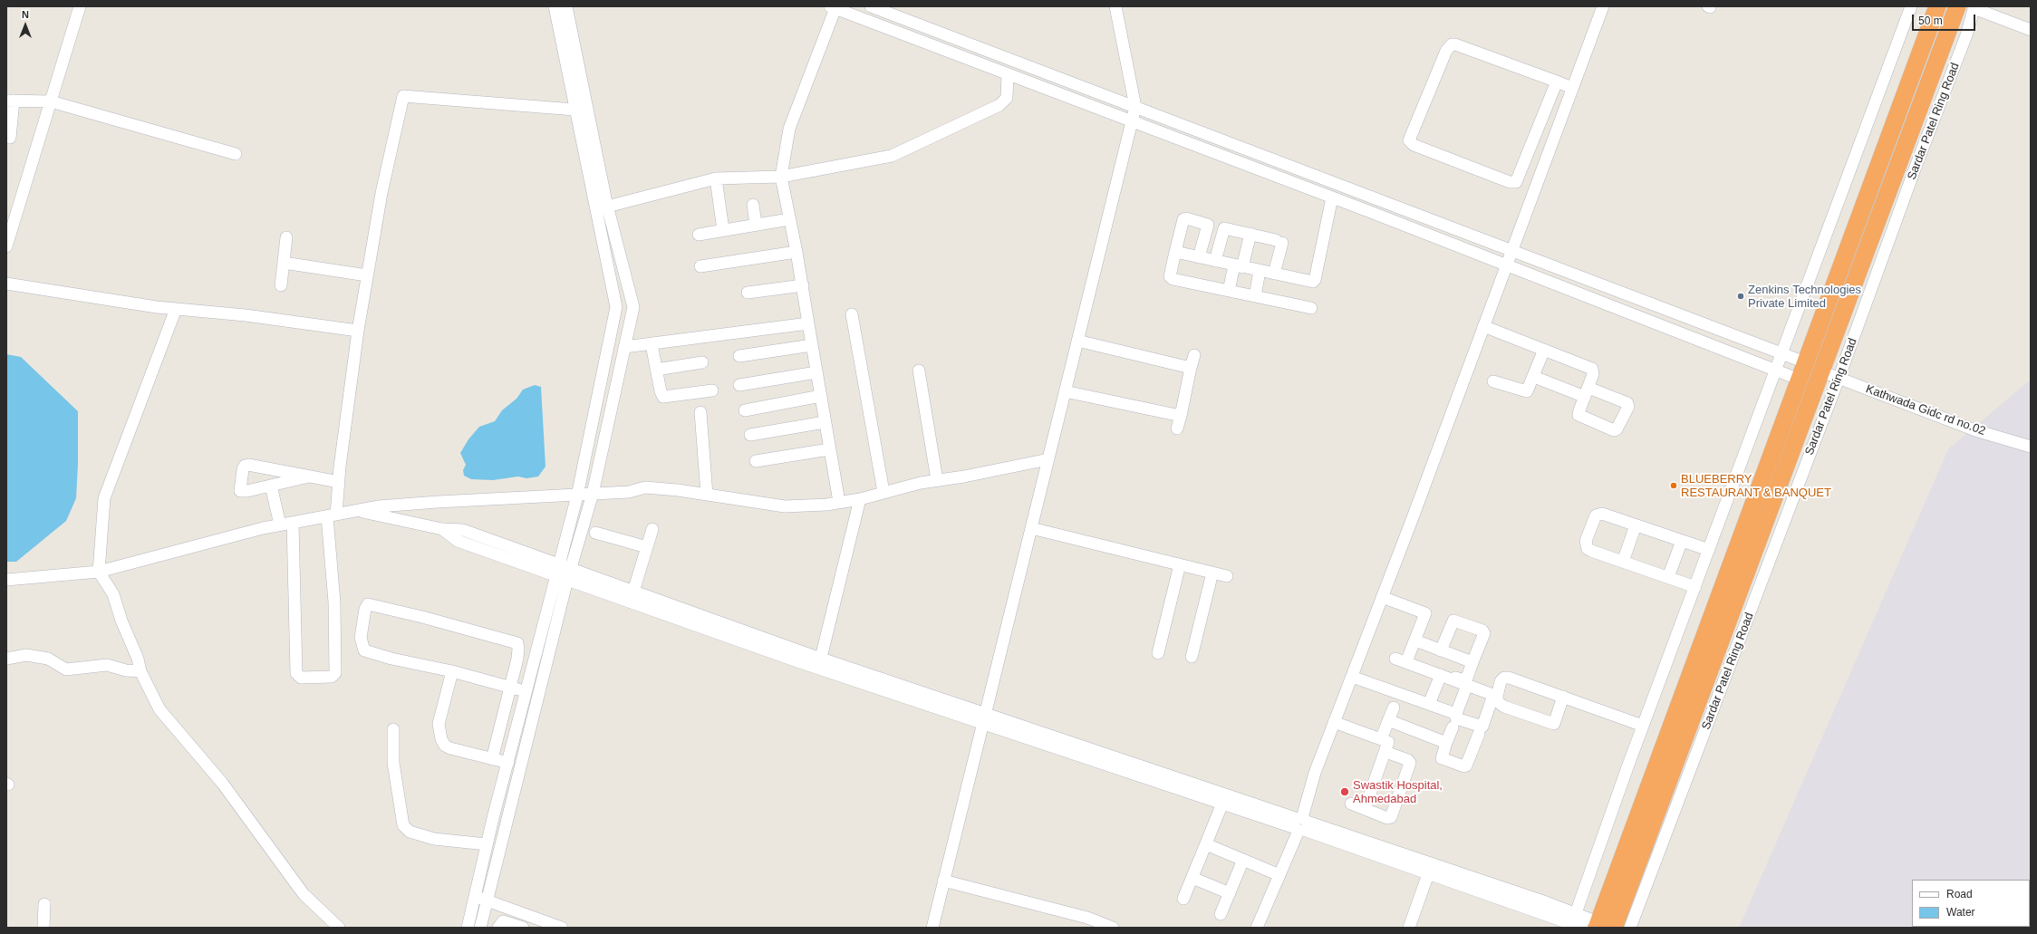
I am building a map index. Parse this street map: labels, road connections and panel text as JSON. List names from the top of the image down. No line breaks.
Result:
{"streets":{"highway":["Sardar Patel Ring Road"],"street":["Kathwada Gidc rd no.02"]},"crossings":[["Sardar Patel Ring Road","Kathwada Gidc rd no.02"]],"places":["Zenkins Technologies Private Limited","BLUEBERRY RESTAURANT & BANQUET","Swastik Hospital, Ahmedabad"],"legend":["Road","Water"],"scale_bar":"50 m","north":"top"}
